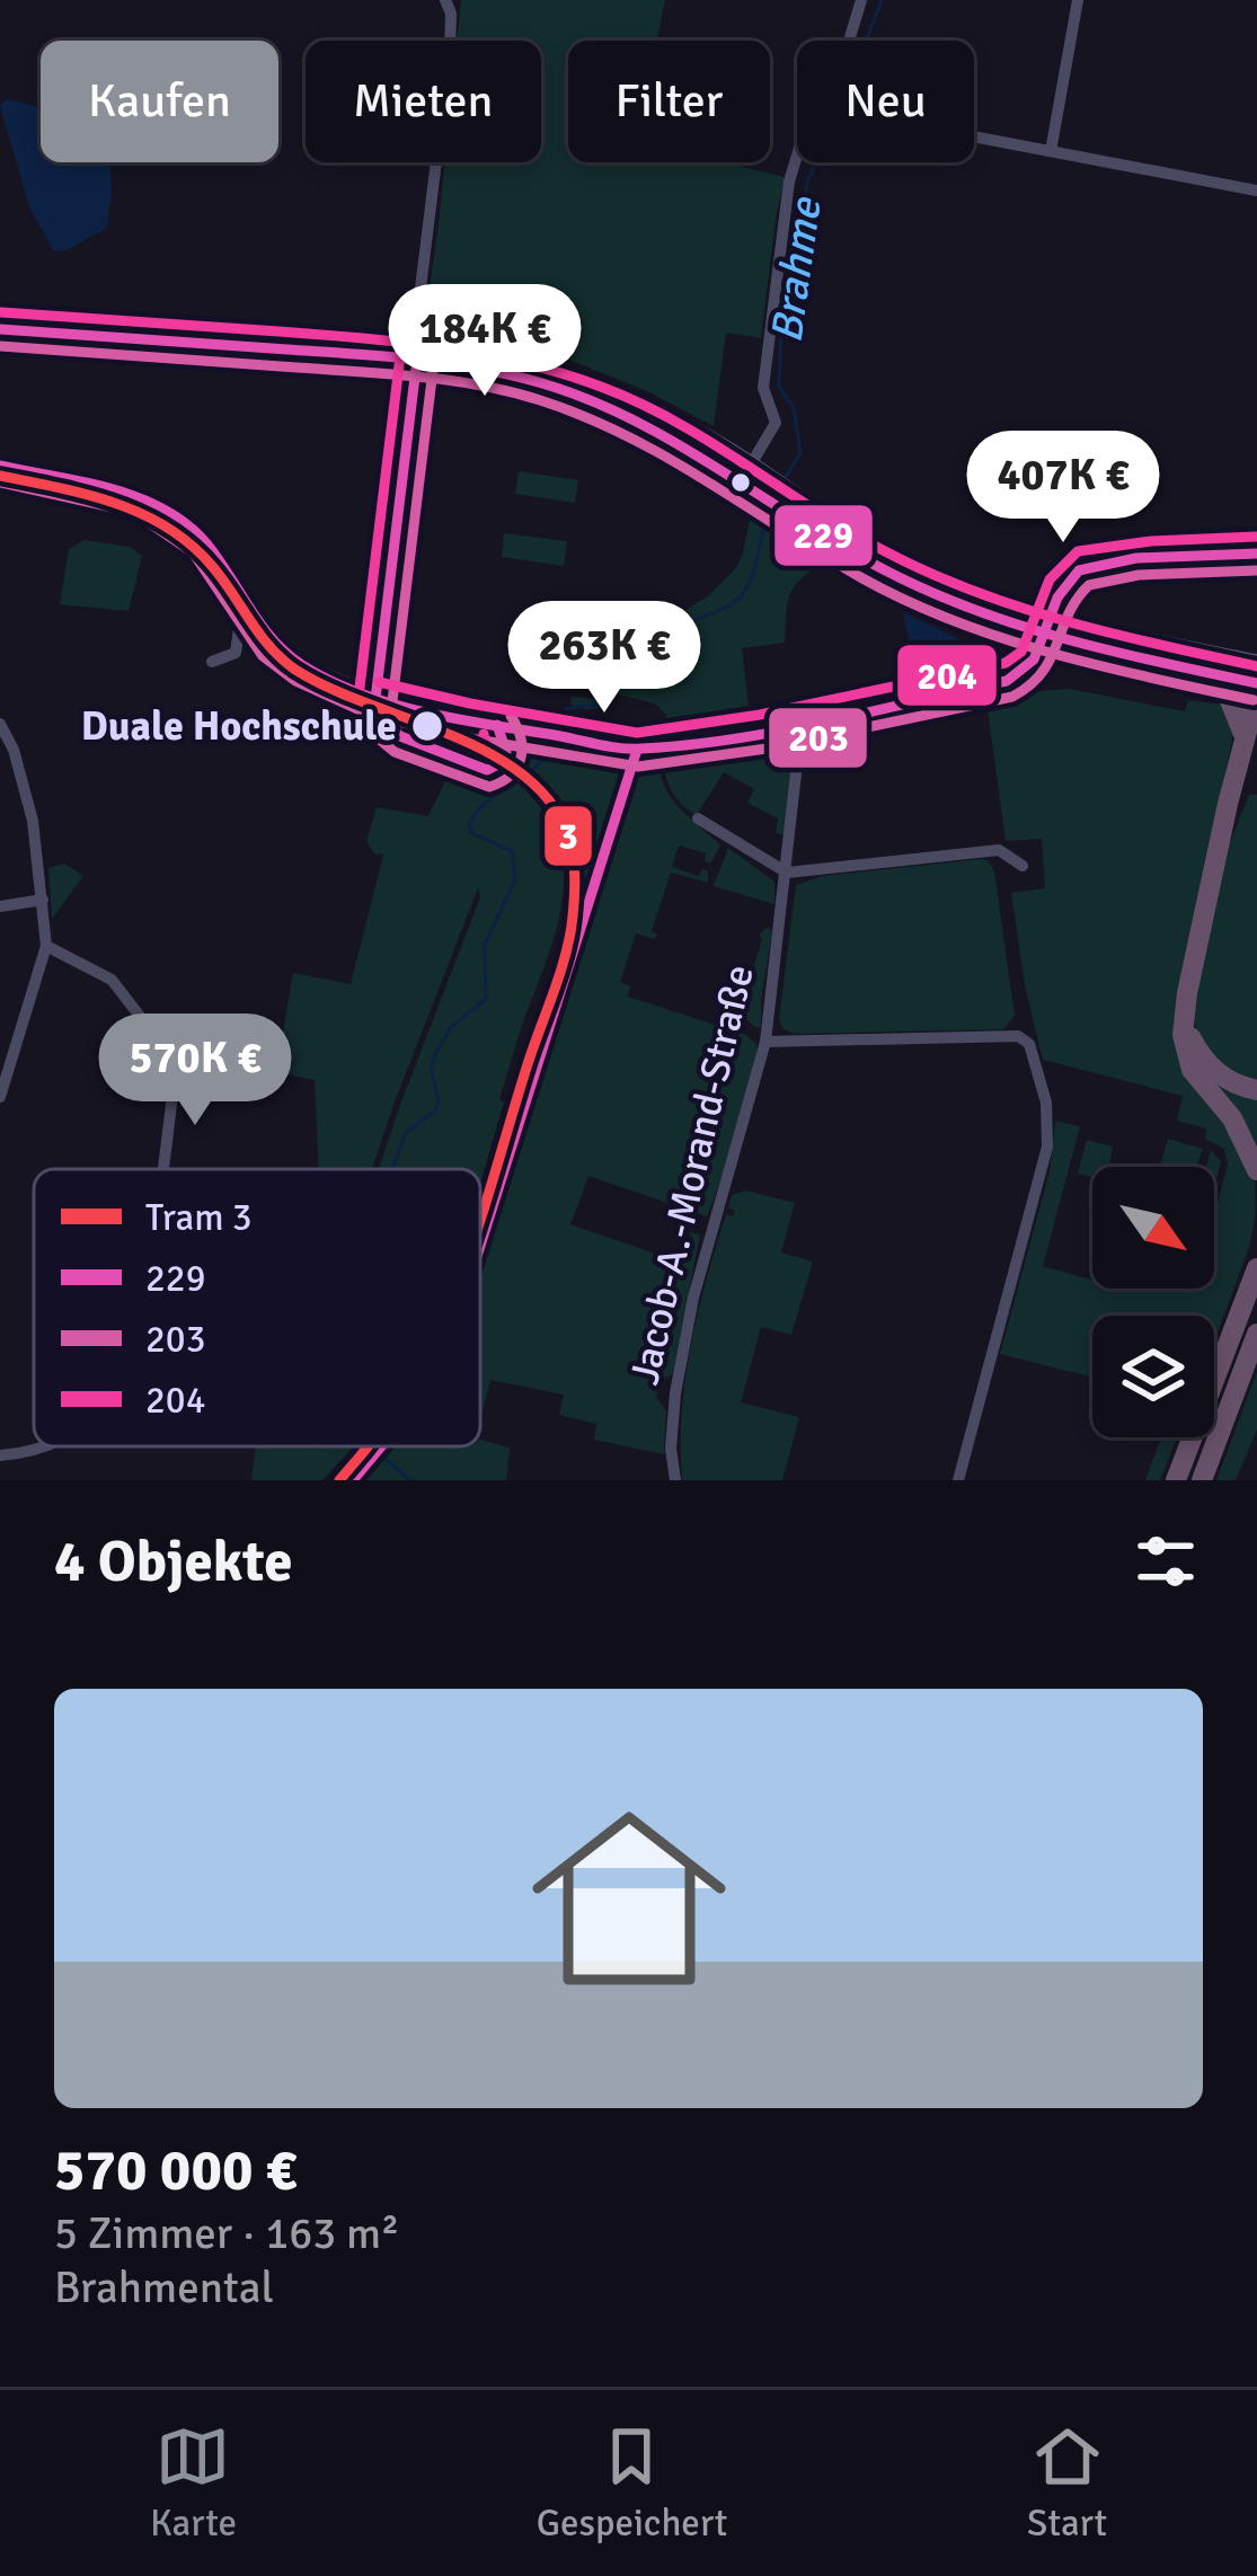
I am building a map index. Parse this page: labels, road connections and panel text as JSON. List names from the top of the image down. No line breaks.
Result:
{"streets":{"street":["Jacob-A.-Morand-Straße"]},"water":["Brahme"],"places":["Duale Hochschule"],"lines":["transit line 204","transit line 229","transit line 203","tram line 3"],"legend":["Tram 3","229","203","204"],"north":"bottom right","page":{"chip":["Kaufen","Mieten","Filter","Neu"],"price":["184K €","407K €","263K €","570K €"],"heading":"4 Objekte","list":[{"name":"570 000 €","note":"5 Zimmer · 163 m² · Brahmental"}],"tabs":["Karte","Gespeichert","Start"]}}
